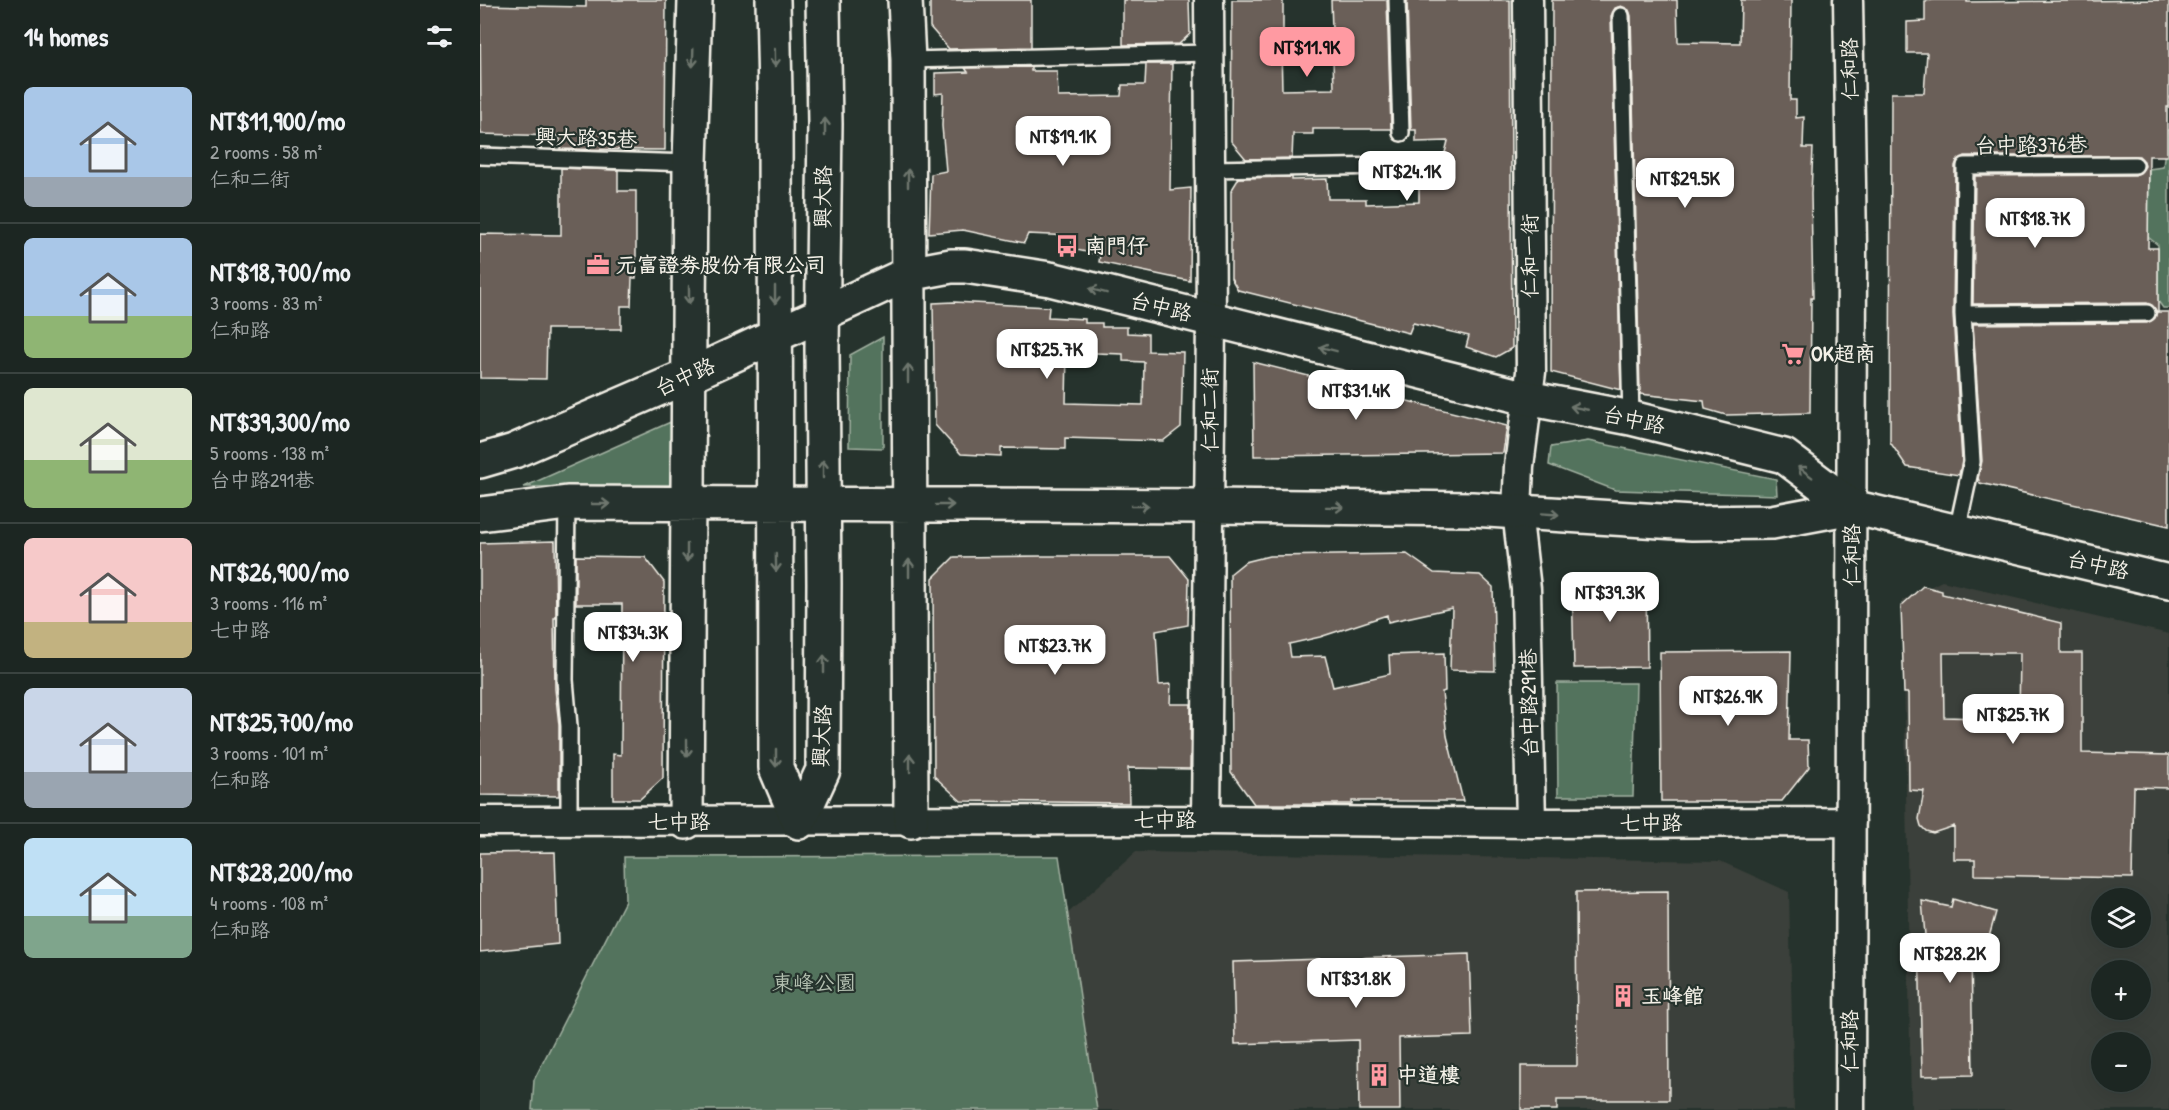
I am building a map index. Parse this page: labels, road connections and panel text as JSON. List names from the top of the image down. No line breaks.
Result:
{"streets":{"street":["仁和路","興大路","仁和一街","台中路","仁和二街","台中路291巷","七中路"],"lane":["興大路35巷","台中路376巷"]},"crossings":[["仁和路","台中路"],["仁和路","七中路"],["台中路376巷","台中路"],["興大路","台中路"],["興大路","七中路"],["仁和一街","台中路"],["仁和一街","台中路291巷"],["台中路","仁和二街"],["台中路","台中路291巷"],["仁和二街","七中路"],["台中路291巷","七中路"]],"parks":["東峰公園"],"places":{"bus stop":["南門仔"],"office":["元富證券股份有限公司"],"supermarket":["OK超商"],"building":["玉峰館","中道樓"]},"page":{"heading":"14 homes","price":["NT$11.9K","NT$19.1K","NT$24.1K","NT$29.5K","NT$18.7K","NT$25.7K","NT$31.4K","NT$39.3K","NT$34.3K","NT$23.7K","NT$26.9K","NT$25.7K","NT$28.2K","NT$31.8K"],"list":[{"name":"NT$11,900/mo","note":"2 rooms · 58 m² · 仁和二街"},{"name":"NT$18,700/mo","note":"3 rooms · 83 m² · 仁和路"},{"name":"NT$39,300/mo","note":"5 rooms · 138 m² · 台中路291巷"},{"name":"NT$26,900/mo","note":"3 rooms · 116 m² · 七中路"},{"name":"NT$25,700/mo","note":"3 rooms · 101 m² · 仁和路"},{"name":"NT$28,200/mo","note":"4 rooms · 108 m² · 仁和路"}],"map_buttons":["+","−"]}}
